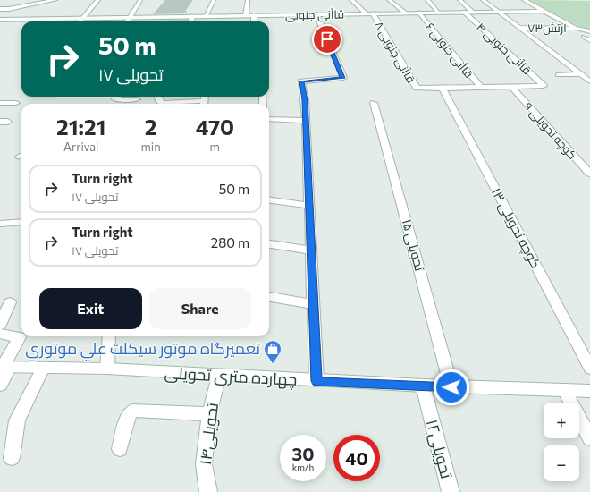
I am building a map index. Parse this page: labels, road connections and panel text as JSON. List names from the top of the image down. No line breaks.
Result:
{"streets":{"street":["قاآنی جنوبی","ارتش۷۳","قاآنی جنوبی ۴","قاآنی جنوبی ۶","قاآنی جنوبی ۸","کوچه تحویلی ۹","کوچه تحویلی ۱۳","تحویلی ۱۵","چهارده متری تحویلی","تحویلی۱۴","تحویلی۱۲"]},"crossings":[["قاآنی جنوبی","قاآنی جنوبی ۴"],["قاآنی جنوبی","قاآنی جنوبی ۶"],["قاآنی جنوبی","قاآنی جنوبی ۸"],["قاآنی جنوبی ۴","کوچه تحویلی ۹"],["قاآنی جنوبی ۸","کوچه تحویلی ۱۳"],["تحویلی ۱۵","چهارده متری تحویلی"],["چهارده متری تحویلی","تحویلی۱۴"],["چهارده متری تحویلی","تحویلی۱۲"]],"places":{"shop":["تعميرگاه موتور سيكلت علي موتوري"]},"page":{"turn":["50 m","تحویلی ۱۷"],"eta":["21:21","Arrival","2","min","470","m"],"list":[{"name":"Turn right","note":"تحویلی ۱۷","value":"50 m"},{"name":"Turn right","note":"تحویلی ۱۷","value":"280 m"}],"buttons":["Exit","Share"],"map_buttons":["+","−"],"speed":"30 km/h","limit":"40"}}
